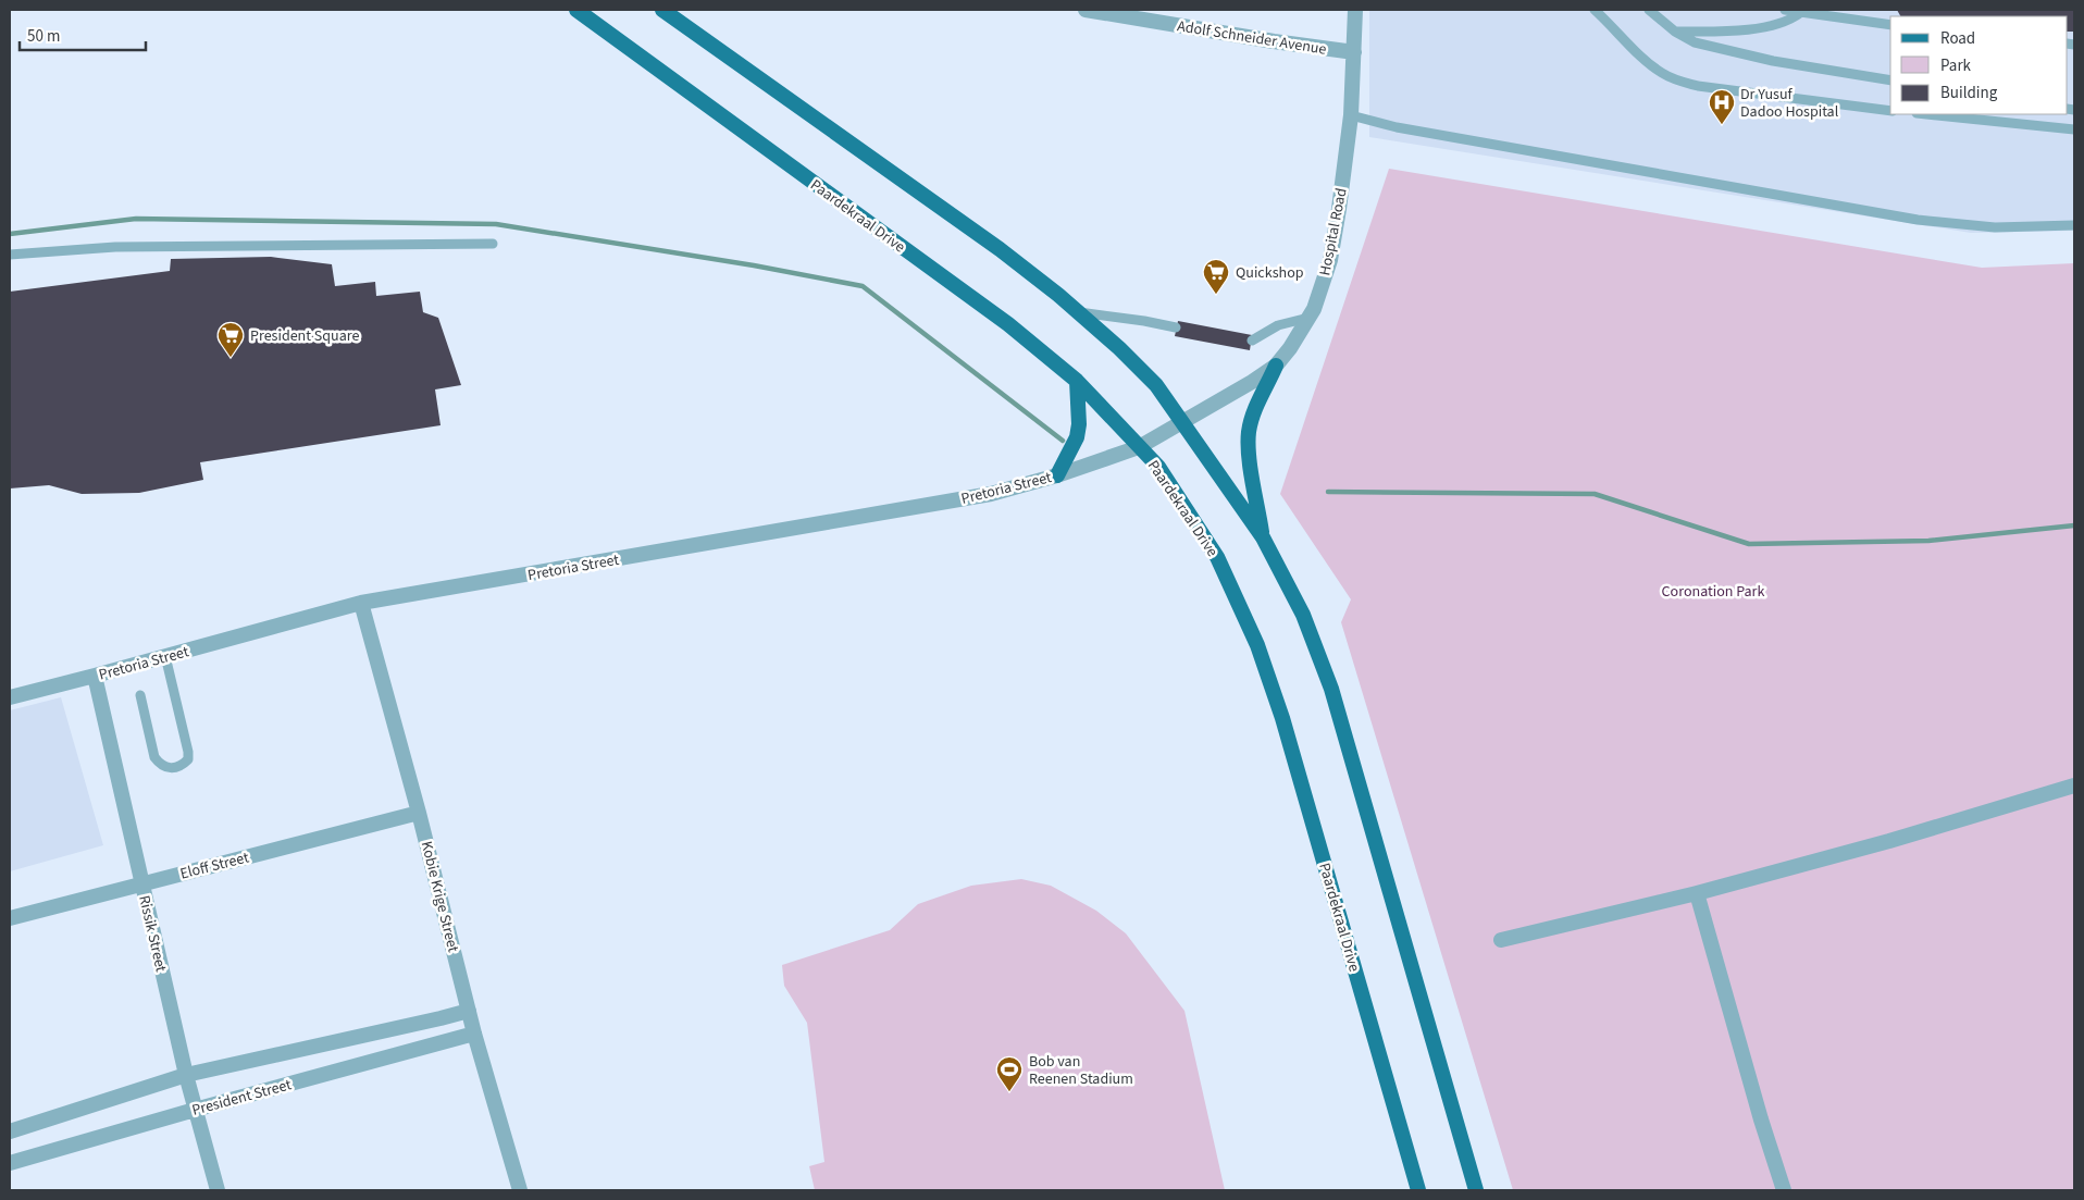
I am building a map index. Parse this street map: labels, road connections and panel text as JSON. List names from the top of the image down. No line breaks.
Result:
{"streets":{"main road":["Paardekraal Drive"],"street":["Adolf Schneider Avenue","Hospital Road","Pretoria Street","Eloff Street","Kobie Krige Street","Rissik Street","President Street"]},"crossings":[["Adolf Schneider Avenue","Hospital Road"],["Paardekraal Drive","Pretoria Street"],["Hospital Road","Pretoria Street"],["Pretoria Street","Kobie Krige Street"],["Pretoria Street","Rissik Street"],["Eloff Street","Kobie Krige Street"],["Eloff Street","Rissik Street"],["Kobie Krige Street","President Street"],["Rissik Street","President Street"]],"parks":["Coronation Park"],"places":{"hospital":["Dr Yusuf Dadoo Hospital"],"supermarket":["Quickshop","President Square"],"sports":["Bob van Reenen Stadium"]},"legend":["Road","Park","Building"],"scale_bar":"50 m"}
